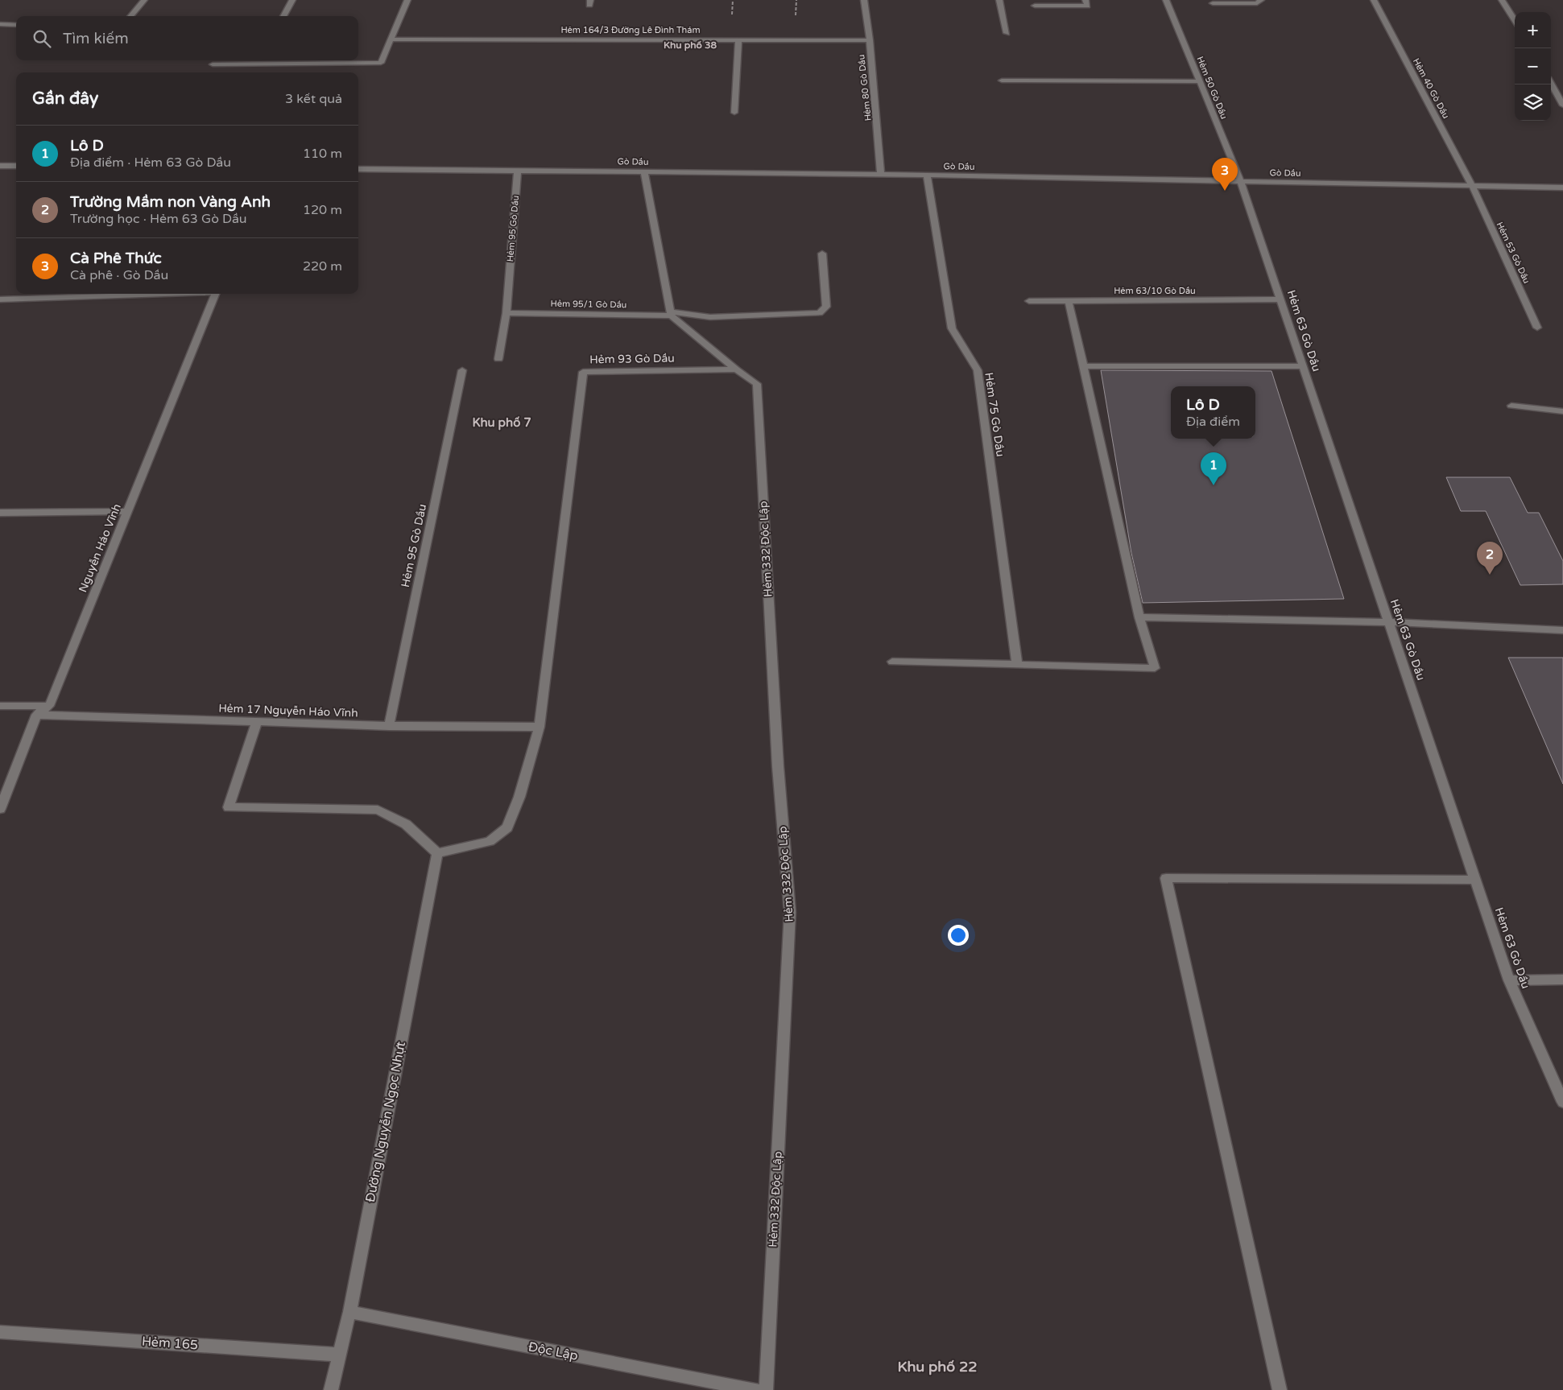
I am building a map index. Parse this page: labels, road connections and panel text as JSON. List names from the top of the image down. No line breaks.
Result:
{"streets":{"street":["Hẻm 164/3 Đường Lê Đình Thám","Hẻm 80 Gò Dầu","Hẻm 50 Gò Dầu","Hẻm 40 Gò Dầu","Gò Dầu","Hẻm 95 Gò Dầu","Hẻm 53 Gò Dầu","Hẻm 63/10 Gò Dầu","Hẻm 95/1 Gò Dầu","Hẻm 63 Gò Dầu","Hẻm 93 Gò Dầu","Hẻm 75 Gò Dầu","Nguyễn Háo Vĩnh","Hẻm 332 Độc Lập","Hẻm 17 Nguyễn Háo Vĩnh","Đường Nguyễn Ngọc Nhựt","Hẻm 165","Độc Lập"]},"crossings":[["Hẻm 164/3 Đường Lê Đình Thám","Hẻm 80 Gò Dầu"],["Hẻm 80 Gò Dầu","Gò Dầu"],["Hẻm 50 Gò Dầu","Gò Dầu"],["Hẻm 50 Gò Dầu","Hẻm 63 Gò Dầu"],["Hẻm 40 Gò Dầu","Gò Dầu"],["Hẻm 40 Gò Dầu","Hẻm 53 Gò Dầu"],["Gò Dầu","Hẻm 95 Gò Dầu"],["Gò Dầu","Hẻm 53 Gò Dầu"],["Gò Dầu","Hẻm 63 Gò Dầu"],["Gò Dầu","Hẻm 75 Gò Dầu"],["Hẻm 95 Gò Dầu","Hẻm 95/1 Gò Dầu"],["Hẻm 95 Gò Dầu","Hẻm 17 Nguyễn Háo Vĩnh"],["Hẻm 63/10 Gò Dầu","Hẻm 63 Gò Dầu"],["Hẻm 93 Gò Dầu","Hẻm 332 Độc Lập"],["Hẻm 93 Gò Dầu","Hẻm 17 Nguyễn Háo Vĩnh"],["Đường Nguyễn Ngọc Nhựt","Hẻm 165"],["Đường Nguyễn Ngọc Nhựt","Độc Lập"]],"districts":["Khu phố 38","Khu phố 7","Khu phố 22"],"page":{"map_buttons":["+","−"],"search":"Tìm kiếm","heading":["Gần đây","3 kết quả"],"list":[{"mark":"1","name":"Lô D","note":"Địa điểm · Hẻm 63 Gò Dầu","value":"110 m"},{"mark":"2","name":"Trường Mầm non Vàng Anh","note":"Trường học · Hẻm 63 Gò Dầu","value":"120 m"},{"mark":"3","name":"Cà Phê Thức","note":"Cà phê · Gò Dầu","value":"220 m"}],"pins":["3","1","2"],"popup":["Lô D","Địa điểm"]}}
